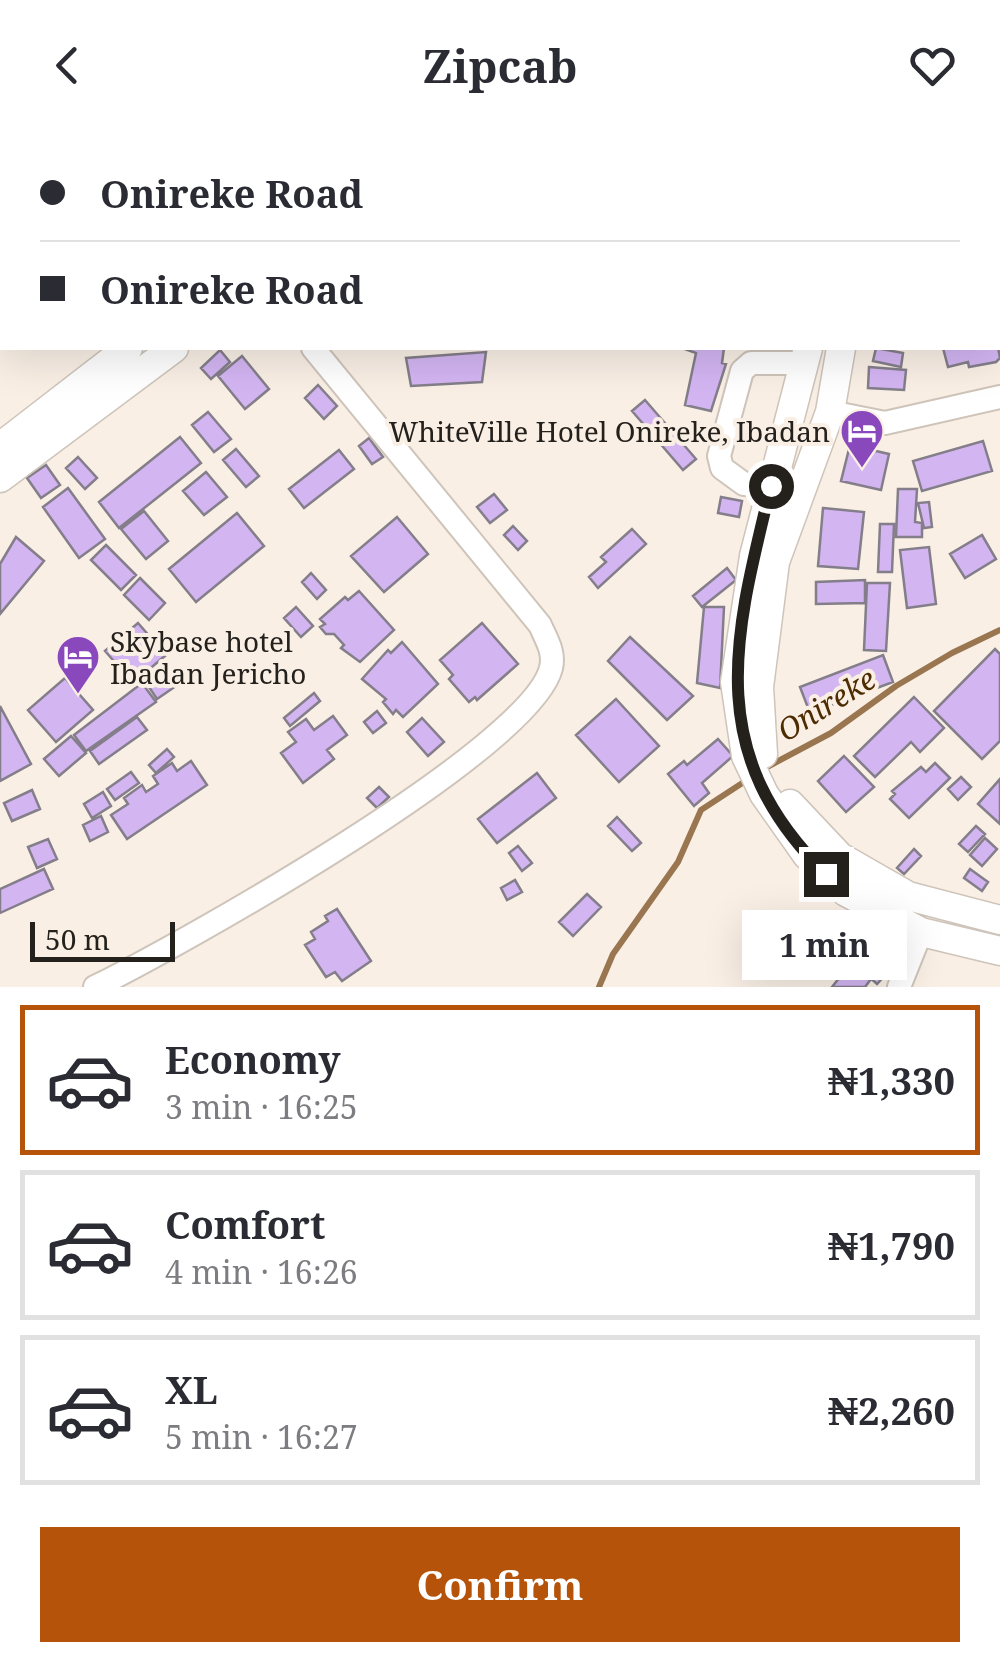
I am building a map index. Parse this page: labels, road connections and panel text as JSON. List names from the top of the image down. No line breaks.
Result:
{"water":["Onireke"],"places":{"hotel":["WhiteVille Hotel Onireke, Ibadan","Skybase hotel Ibadan Jericho"]},"scale_bar":"50 m","page":{"header":"Zipcab","banner":["Onireke Road","Onireke Road"],"bubble":"1 min","scale":"50 m","list":[{"name":"Economy","note":"3 min · 16:25","value":"₦1,330"},{"name":"Comfort","note":"4 min · 16:26","value":"₦1,790"},{"name":"XL","note":"5 min · 16:27","value":"₦2,260"}],"buttons":"Confirm"}}
